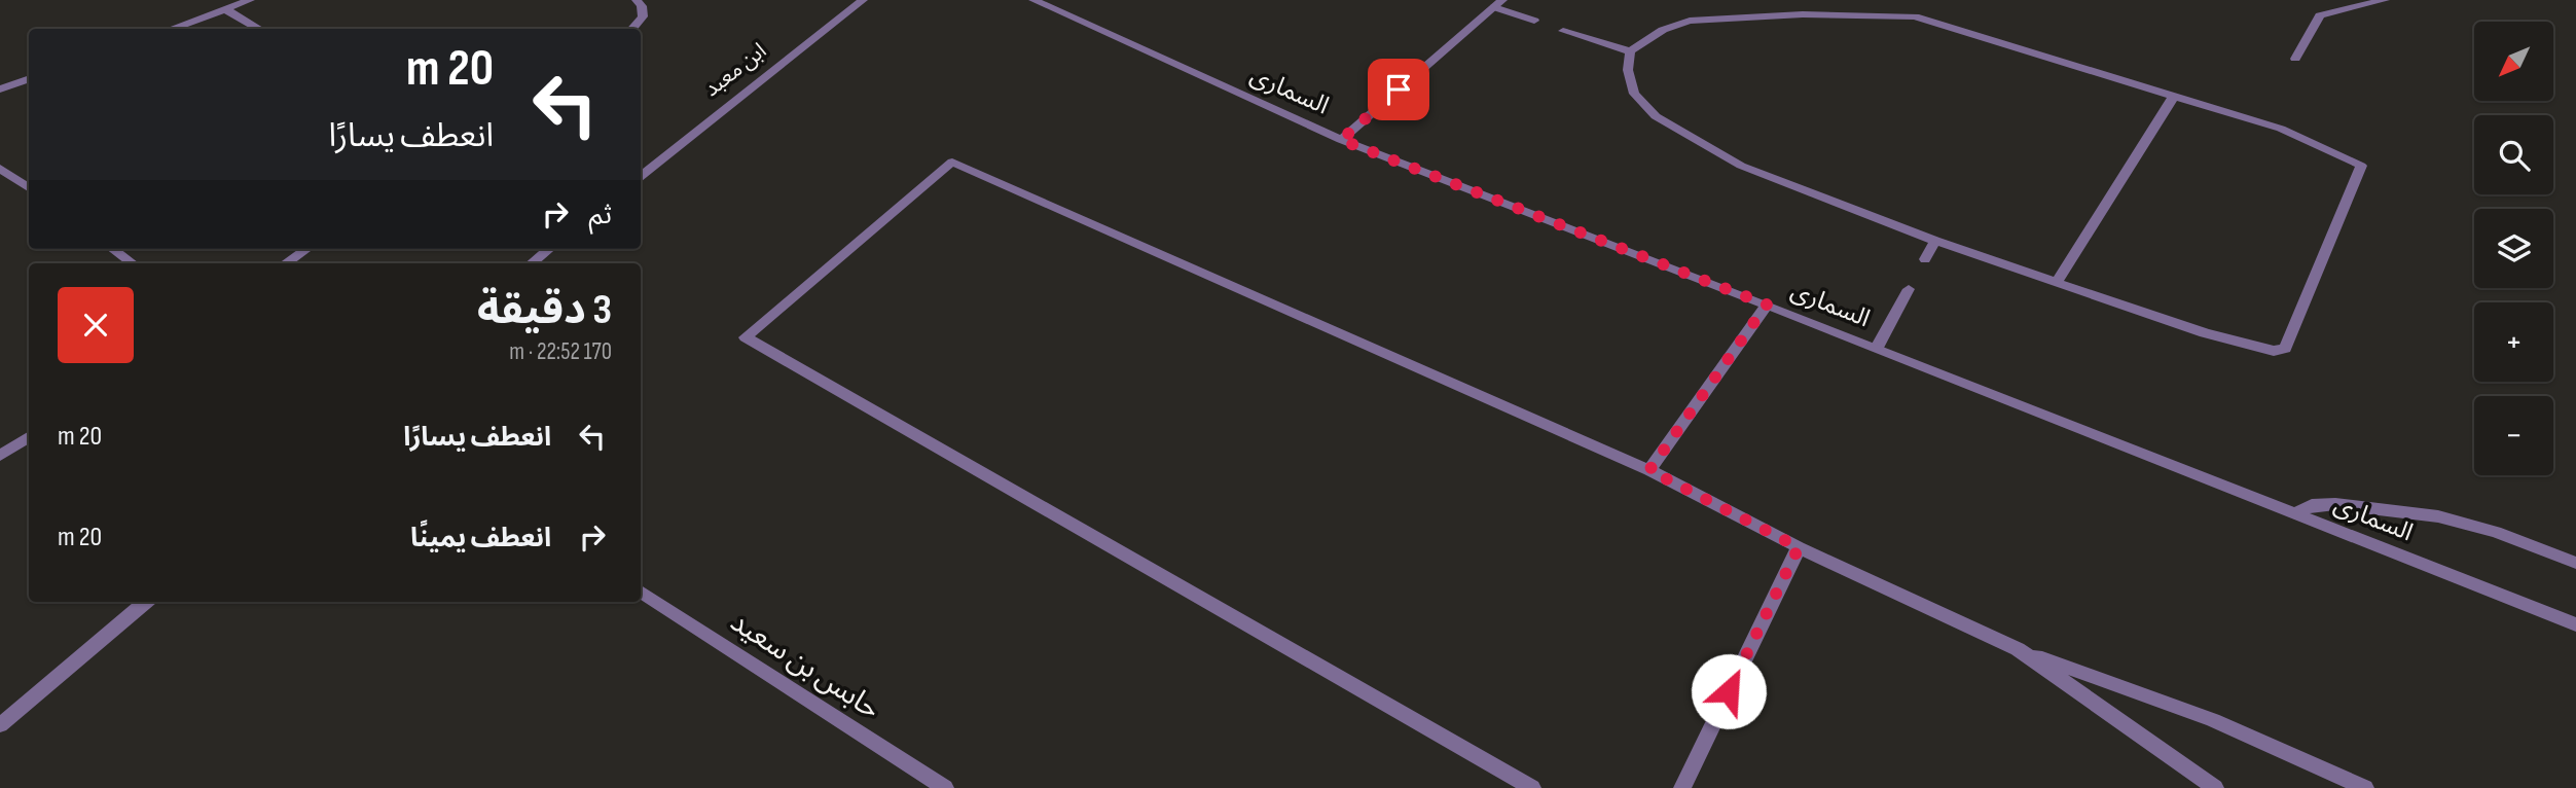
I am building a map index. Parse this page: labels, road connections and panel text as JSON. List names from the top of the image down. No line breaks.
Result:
{"streets":{"street":["ابن معبد","السمارى","حابس بن سعيد"]},"north":"bottom left","page":{"map_buttons":["+","−"],"turn":["20 m","انعطف يسارًا"],"then":"ثم","heading":["3 دقيقة","170 m · 22:52"],"list":[{"name":"انعطف يسارًا","value":"20 m"},{"name":"انعطف يمينًا","value":"20 m"}]}}
